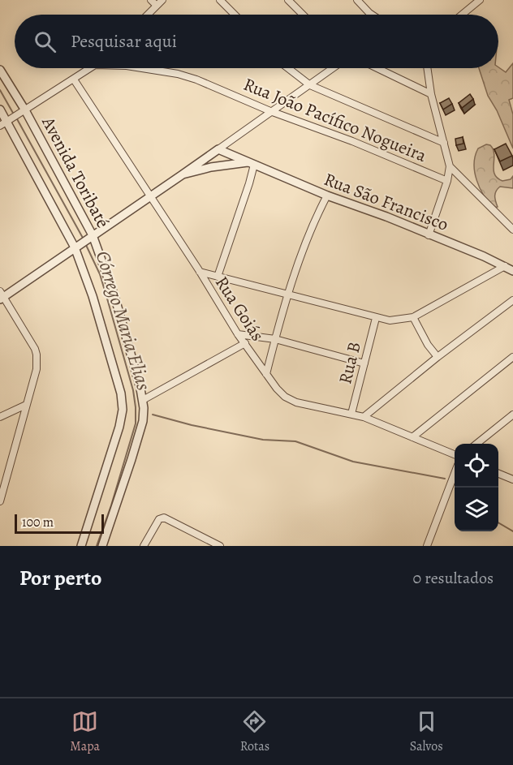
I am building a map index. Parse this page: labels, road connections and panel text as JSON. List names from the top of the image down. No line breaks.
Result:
{"streets":{"street":["Rua João Pacífico Nogueira","Avenida Toribaté","Rua São Francisco","Rua Goiás","Rua B"]},"crossings":[["Rua Goiás","Rua B"]],"water":["Córrego Maria Elias"],"scale_bar":"100 m","page":{"search":"Pesquisar aqui","scale":"100 m","heading":["Por perto","0 resultados"],"nav":["Mapa","Rotas","Salvos"]}}
